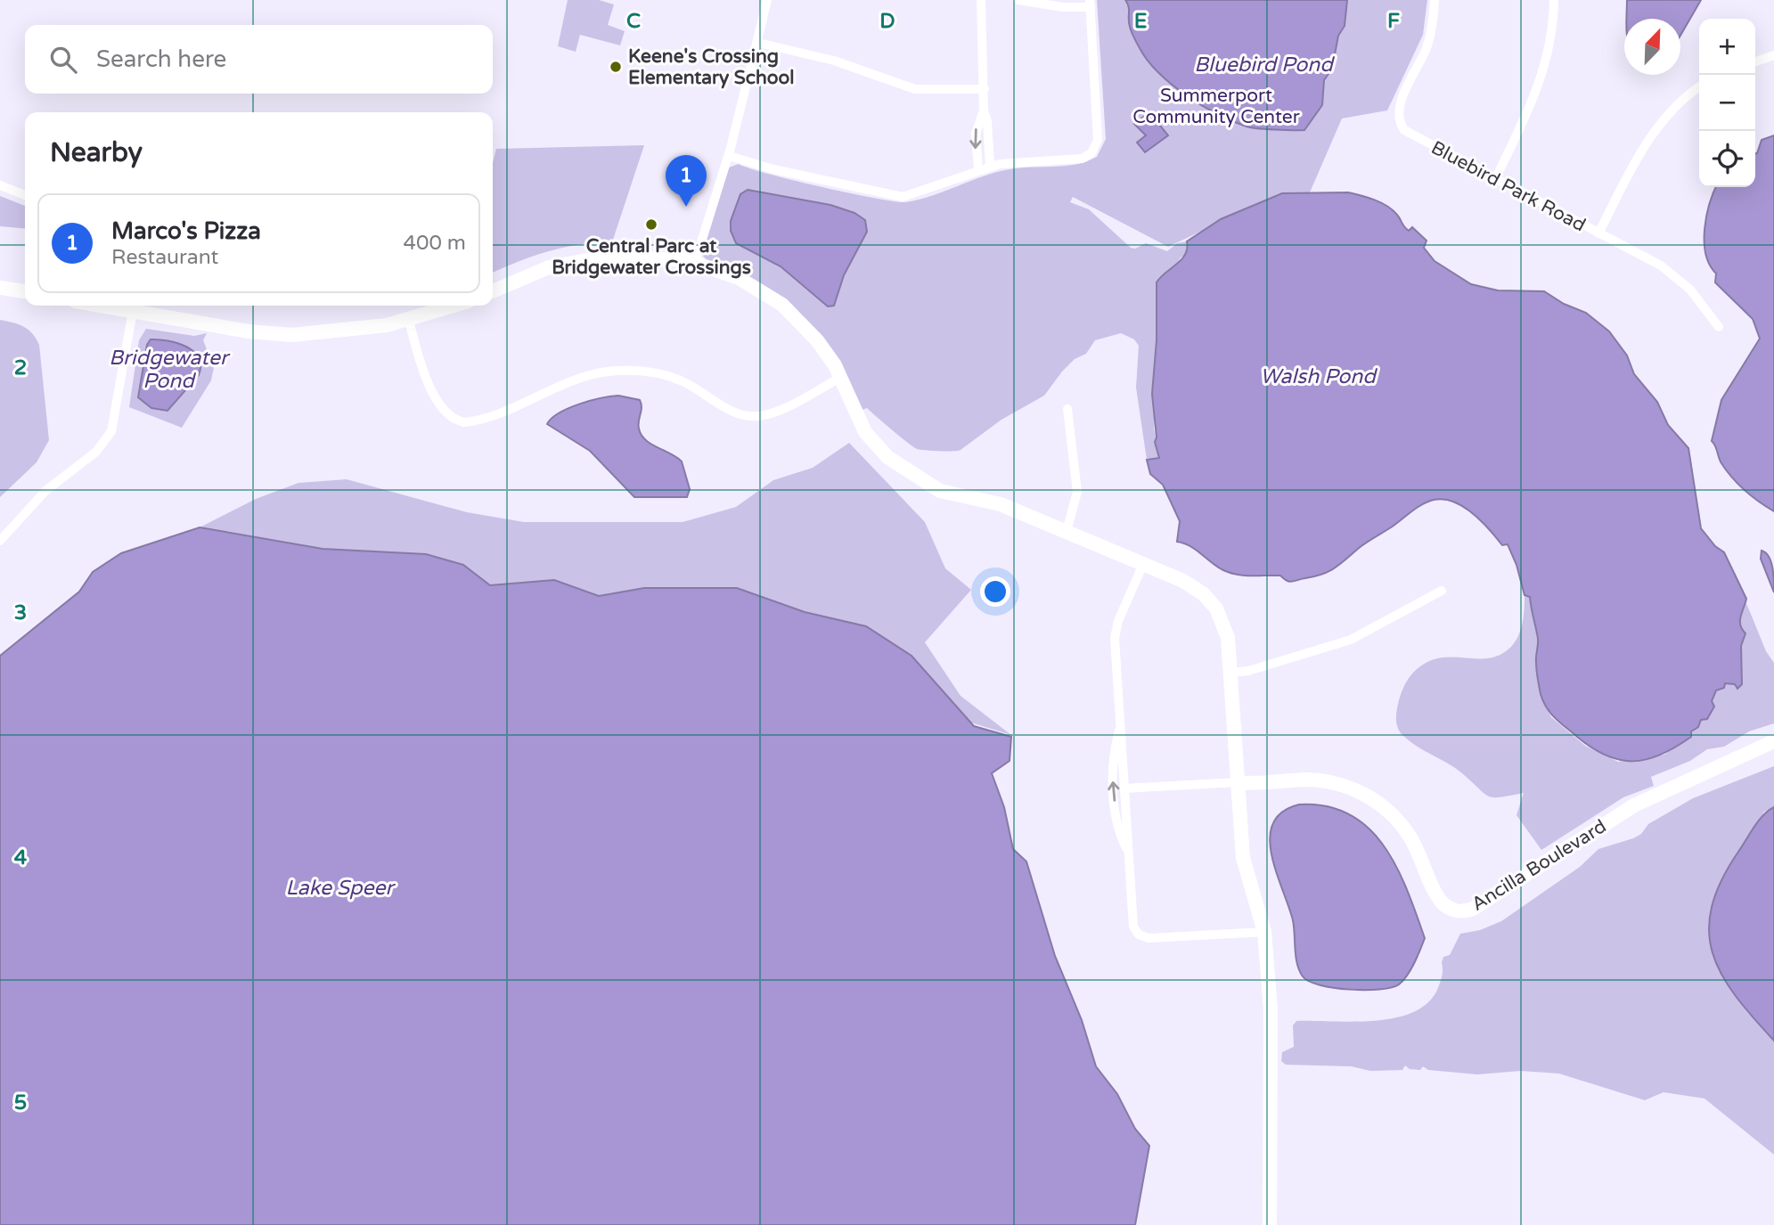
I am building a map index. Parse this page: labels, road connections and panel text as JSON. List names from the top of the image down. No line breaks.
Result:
{"streets":{"street":["Bluebird Park Road","Ancilla Boulevard"]},"water":["Bluebird Pond","Bridgewater Pond","Walsh Pond","Lake Speer"],"parks":["Summerport Community Center"],"places":["Keene's Crossing Elementary School","Central Parc at Bridgewater Crossings"],"north":"top right","page":{"map_buttons":["+","−"],"search":"Search here","heading":"Nearby","pins":"1","list":[{"mark":"1","name":"Marco's Pizza","note":"Restaurant","value":"400 m"}]},"grid":{"columns":["C","D","E","F"],"rows":["2","3","4","5"]}}
